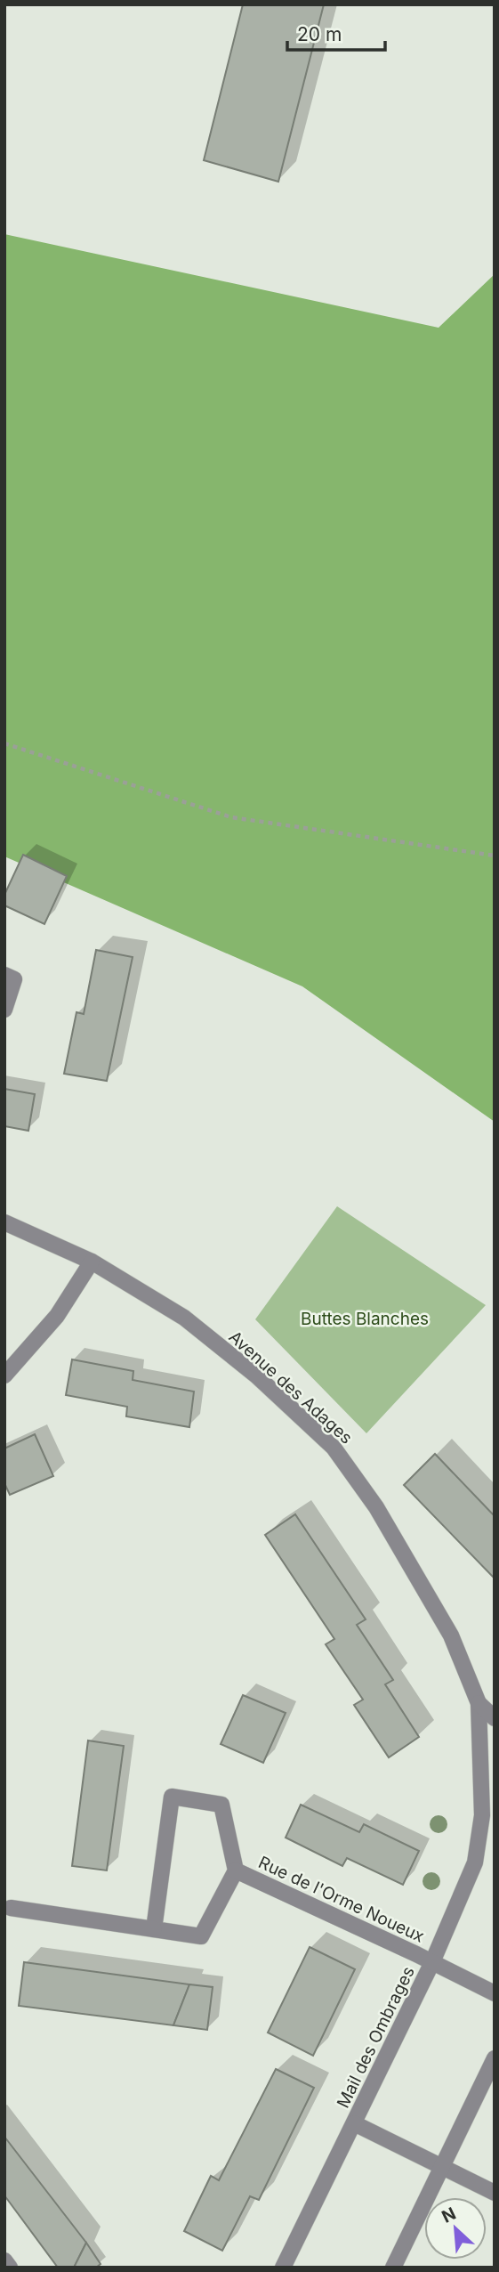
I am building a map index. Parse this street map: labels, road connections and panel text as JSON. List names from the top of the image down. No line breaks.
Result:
{"streets":{"street":["Avenue des Adages","Rue de l'Orme Noueux","Mail des Ombrages"]},"crossings":[["Avenue des Adages","Mail des Ombrages"],["Rue de l'Orme Noueux","Mail des Ombrages"]],"parks":["Buttes Blanches"],"scale_bar":"20 m","north":"top left"}
